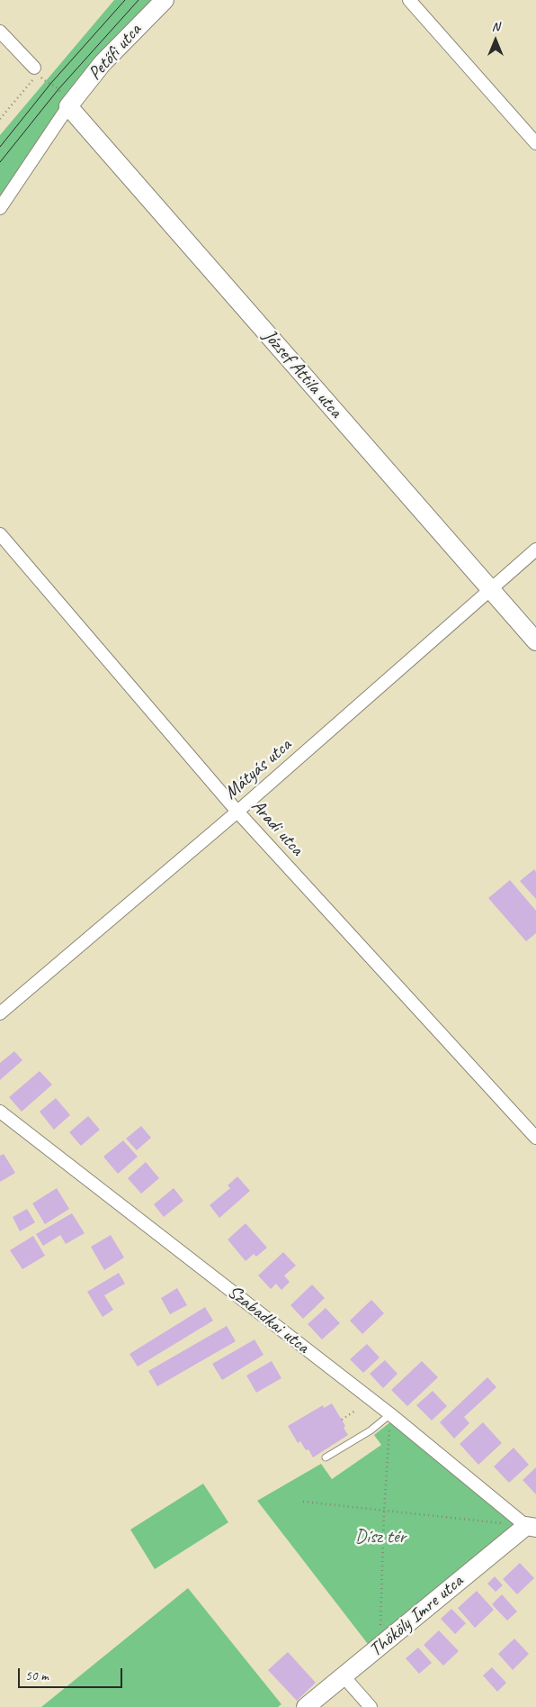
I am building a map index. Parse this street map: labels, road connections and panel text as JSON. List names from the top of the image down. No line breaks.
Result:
{"streets":{"street":["Petőfi utca","József Attila utca","Mátyás utca","Aradi utca","Szabadkai utca","Thököly Imre utca"]},"crossings":[["Petőfi utca","József Attila utca"],["József Attila utca","Mátyás utca"],["Mátyás utca","Aradi utca"],["Szabadkai utca","Thököly Imre utca"]],"parks":["Dísz tér"],"scale_bar":"50 m","north":"top"}
